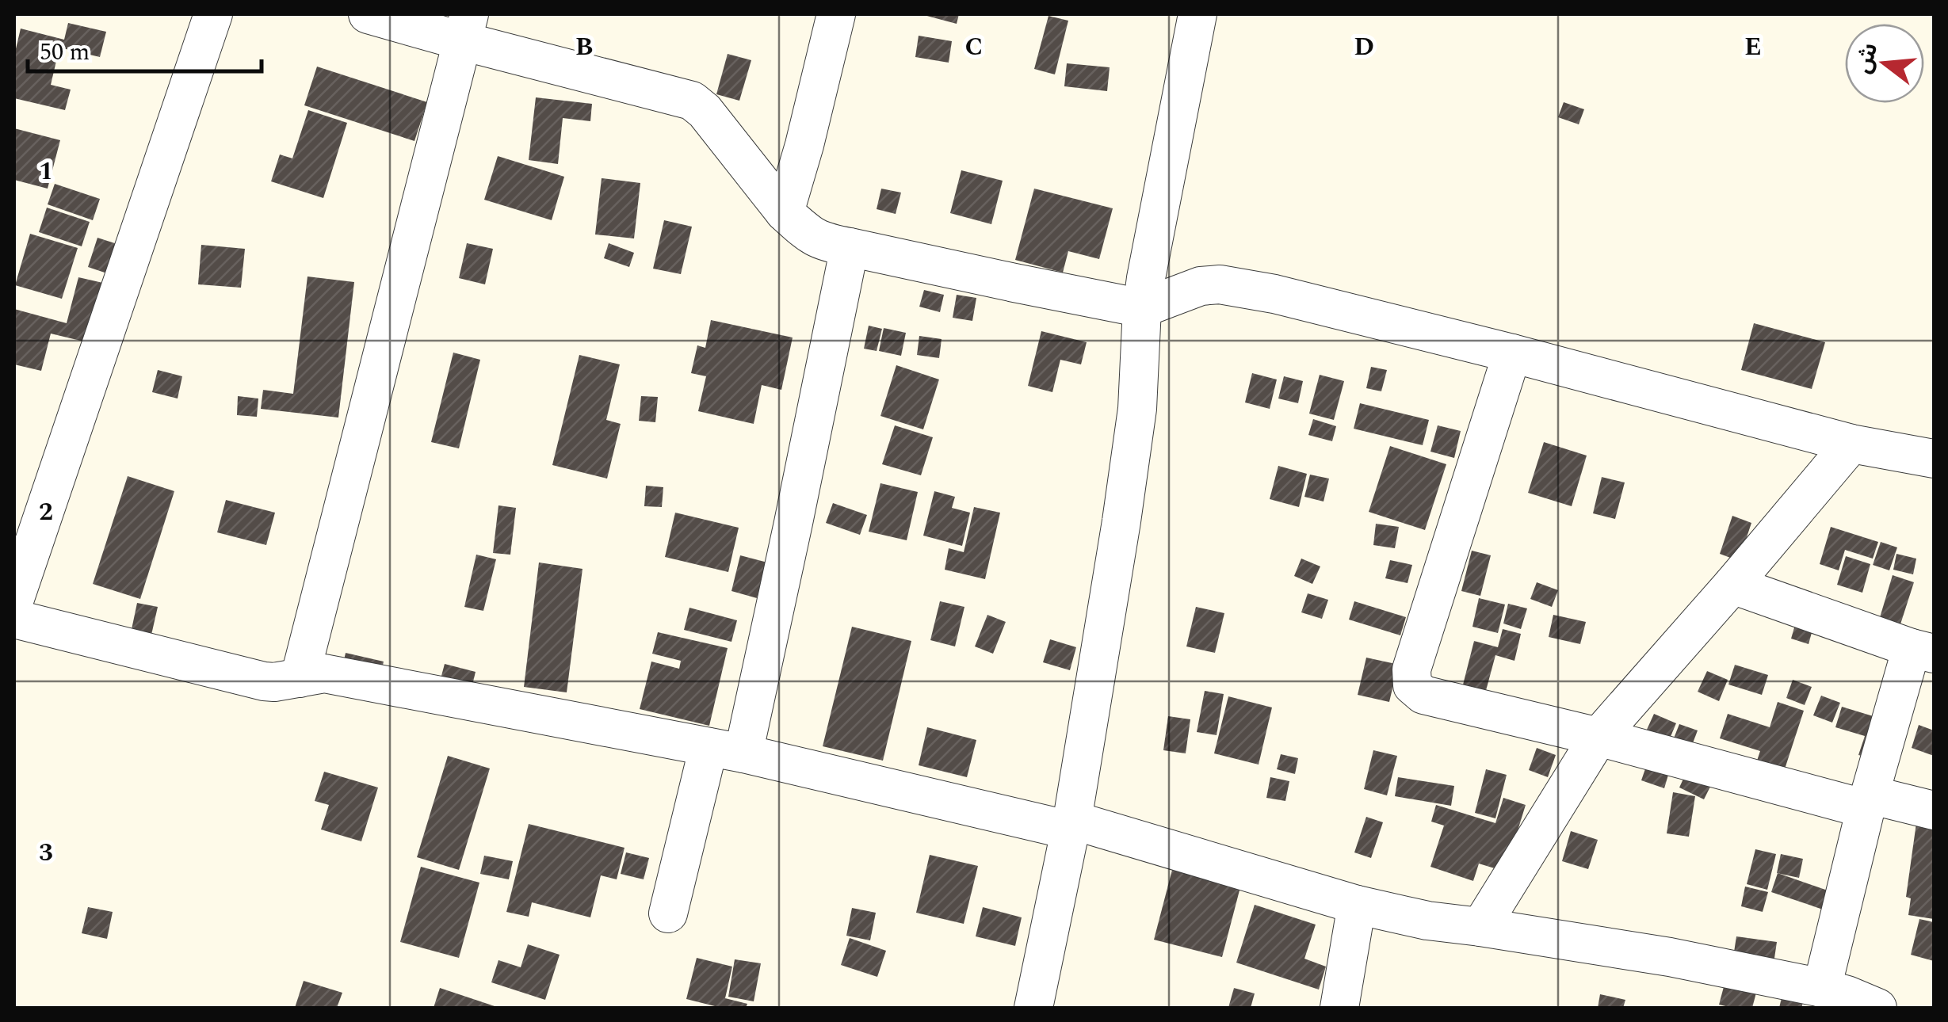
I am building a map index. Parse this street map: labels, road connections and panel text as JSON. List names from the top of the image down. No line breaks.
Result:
{"scale_bar":"50 m","north":"left","grid":{"columns":["B","C","D","E"],"rows":["1","2","3"]}}
